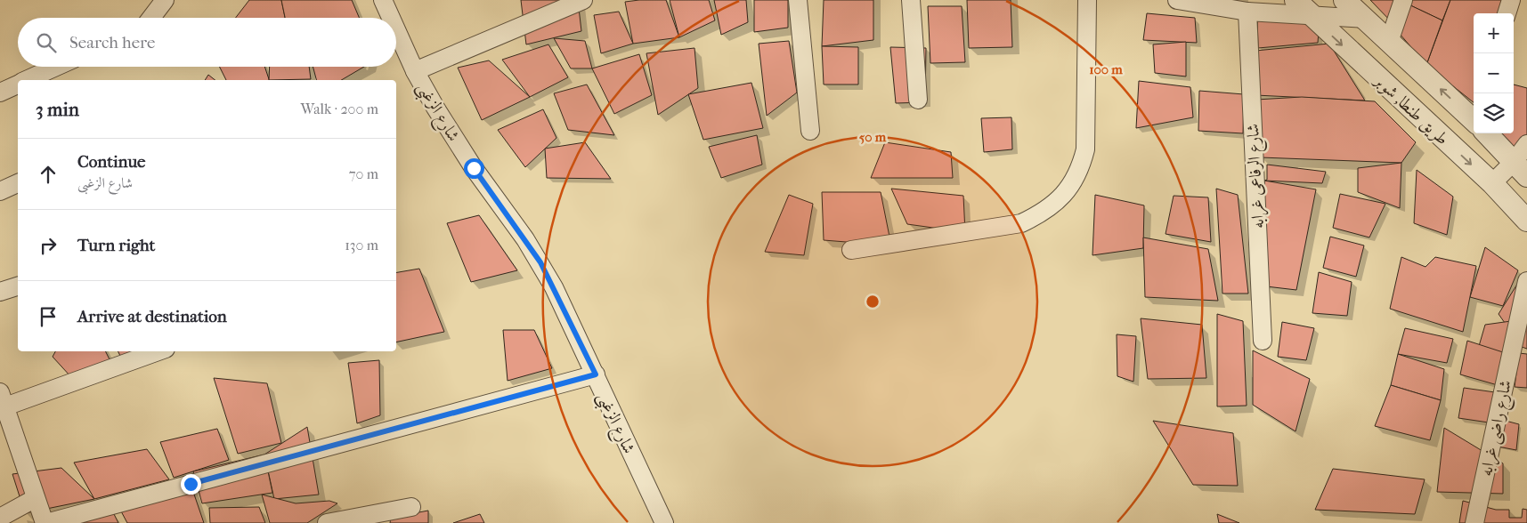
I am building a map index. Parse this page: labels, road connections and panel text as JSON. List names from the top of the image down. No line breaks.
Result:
{"streets":{"street":["طريق طنطا, شوبر","شارع الزغبى","شارع الرفاعى غرابه","شارع راضى غرابه"]},"page":{"map_buttons":["+","−"],"search":"Search here","heading":["3 min","Walk · 200 m"],"list":[["Continue","شارع الزغبى","70 m"],["Turn right","130 m"],"Arrive at destination"]},"rings":["100 m","50 m"]}
